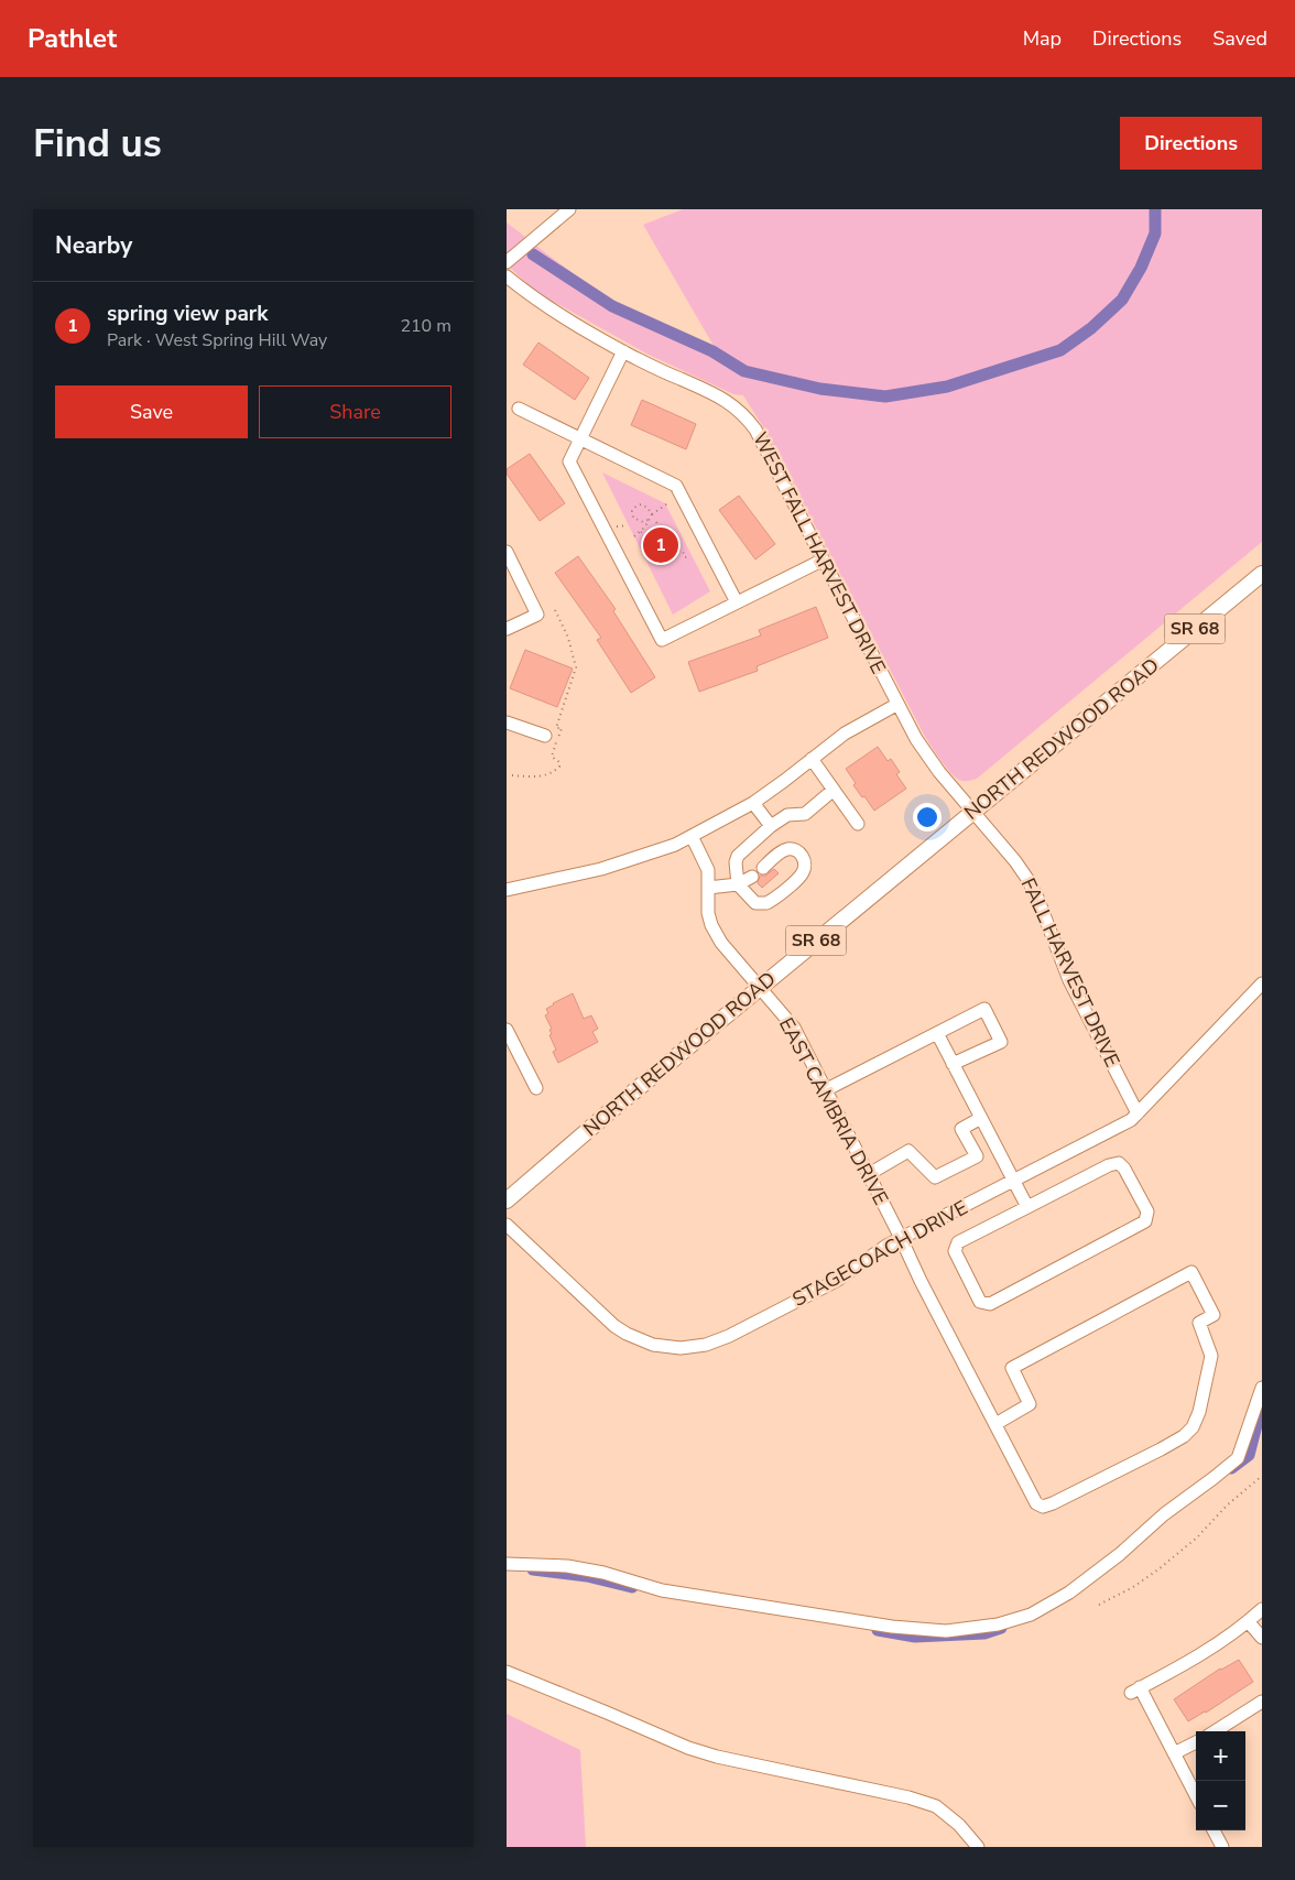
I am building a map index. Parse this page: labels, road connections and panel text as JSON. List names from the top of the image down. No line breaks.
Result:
{"streets":{"main road":["SR 68","NORTH REDWOOD ROAD"],"street":["WEST FALL HARVEST DRIVE","FALL HARVEST DRIVE","EAST CAMBRIA DRIVE","STAGECOACH DRIVE"]},"crossings":[["WEST FALL HARVEST DRIVE","NORTH REDWOOD ROAD"],["WEST FALL HARVEST DRIVE","FALL HARVEST DRIVE"],["NORTH REDWOOD ROAD","FALL HARVEST DRIVE"],["NORTH REDWOOD ROAD","EAST CAMBRIA DRIVE"],["FALL HARVEST DRIVE","STAGECOACH DRIVE"],["EAST CAMBRIA DRIVE","STAGECOACH DRIVE"]],"page":{"header":"Pathlet","nav":["Map","Directions","Saved"],"buttons":["Directions",["Save","Share"]],"title":"Find us","heading":"Nearby","list":[{"mark":"1","name":"spring view park","note":"Park · West Spring Hill Way","value":"210 m"}],"pins":"1","map_buttons":["+","−"]}}
